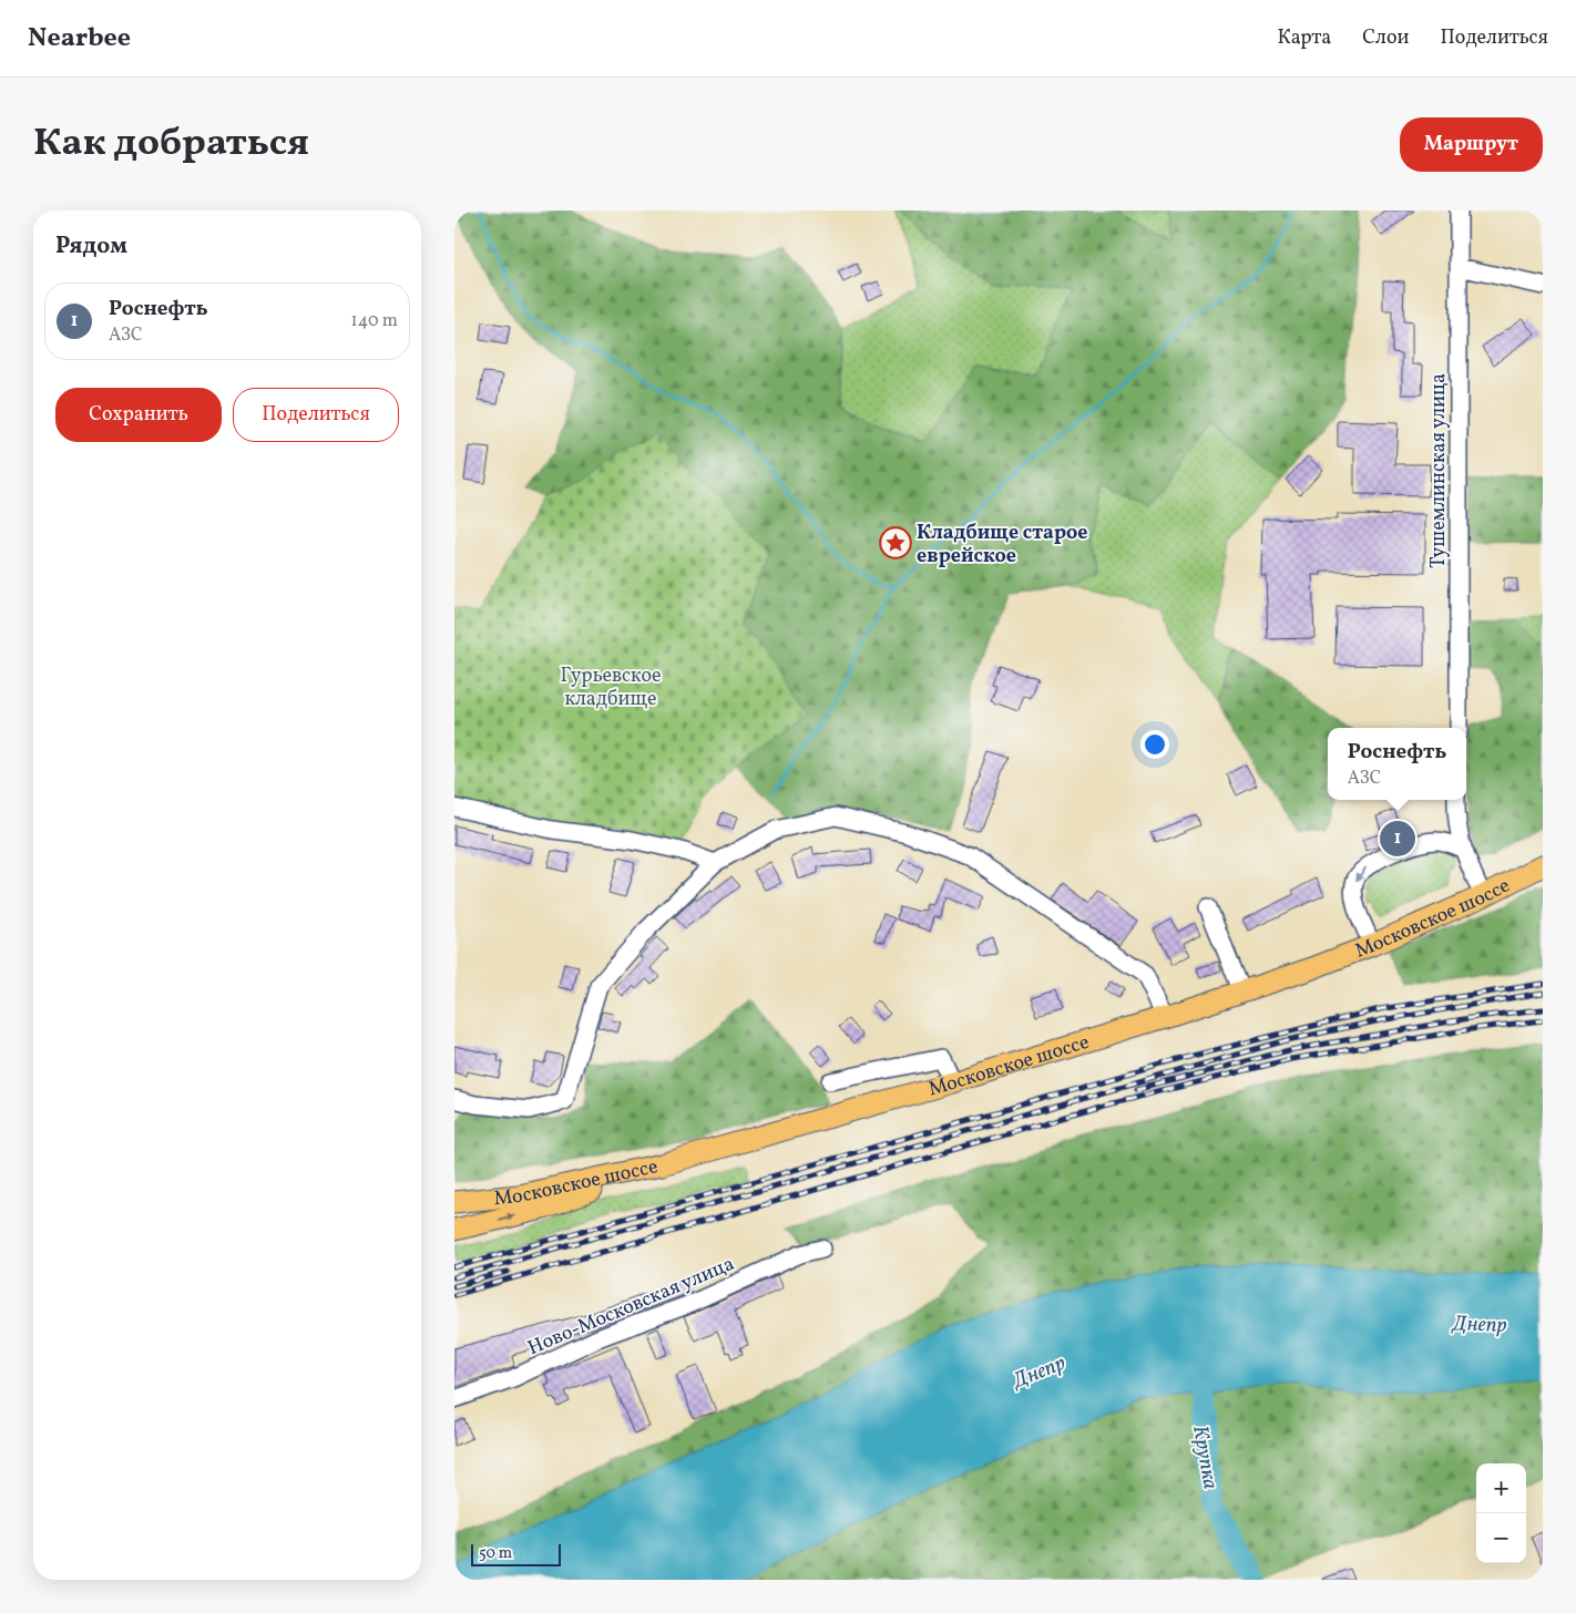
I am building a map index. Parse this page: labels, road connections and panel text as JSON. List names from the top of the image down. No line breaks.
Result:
{"streets":{"main road":["Московское шоссе"],"street":["Тушемлинская улица","Ново-Московская улица"]},"water":["Днепр","Крупка"],"parks":["Гурьевское кладбище"],"places":{"place":["Кладбище старое еврейское"]},"scale_bar":"50 m","page":{"header":"Nearbee","nav":["Карта","Слои","Поделиться"],"title":"Как добраться","buttons":["Маршрут",["Сохранить","Поделиться"]],"heading":"Рядом","list":[{"mark":"1","name":"Роснефть","note":"АЗС","value":"140 m"}],"popup":["Роснефть","АЗС"],"pins":"1","map_buttons":["+","−"],"scale":"50 m"}}
